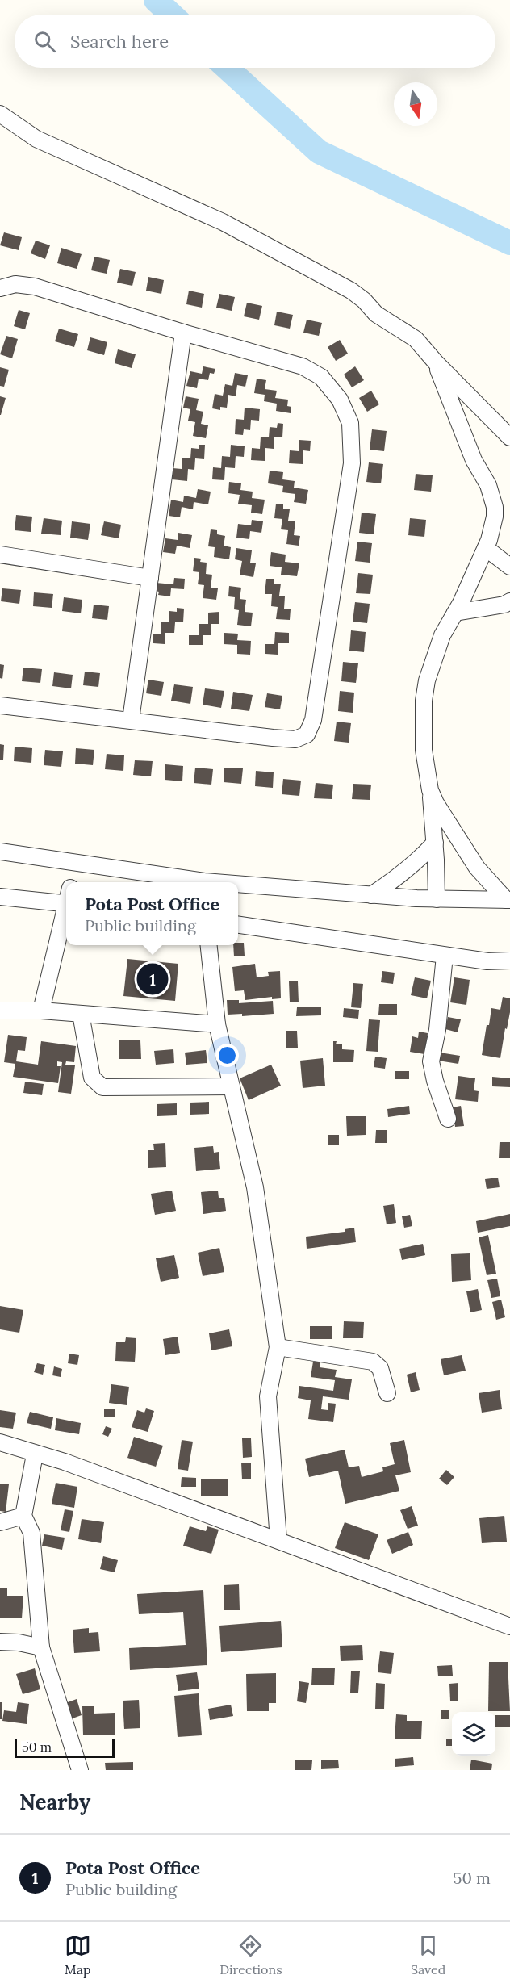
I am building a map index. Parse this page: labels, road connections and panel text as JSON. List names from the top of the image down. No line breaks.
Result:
{"scale_bar":"50 m","north":"bottom","page":{"search":"Search here","popup":["Pota Post Office","Public building"],"pins":"1","scale":"50 m","heading":"Nearby","list":[{"mark":"1","name":"Pota Post Office","note":"Public building","value":"50 m"}],"nav":["Map","Directions","Saved"]}}
